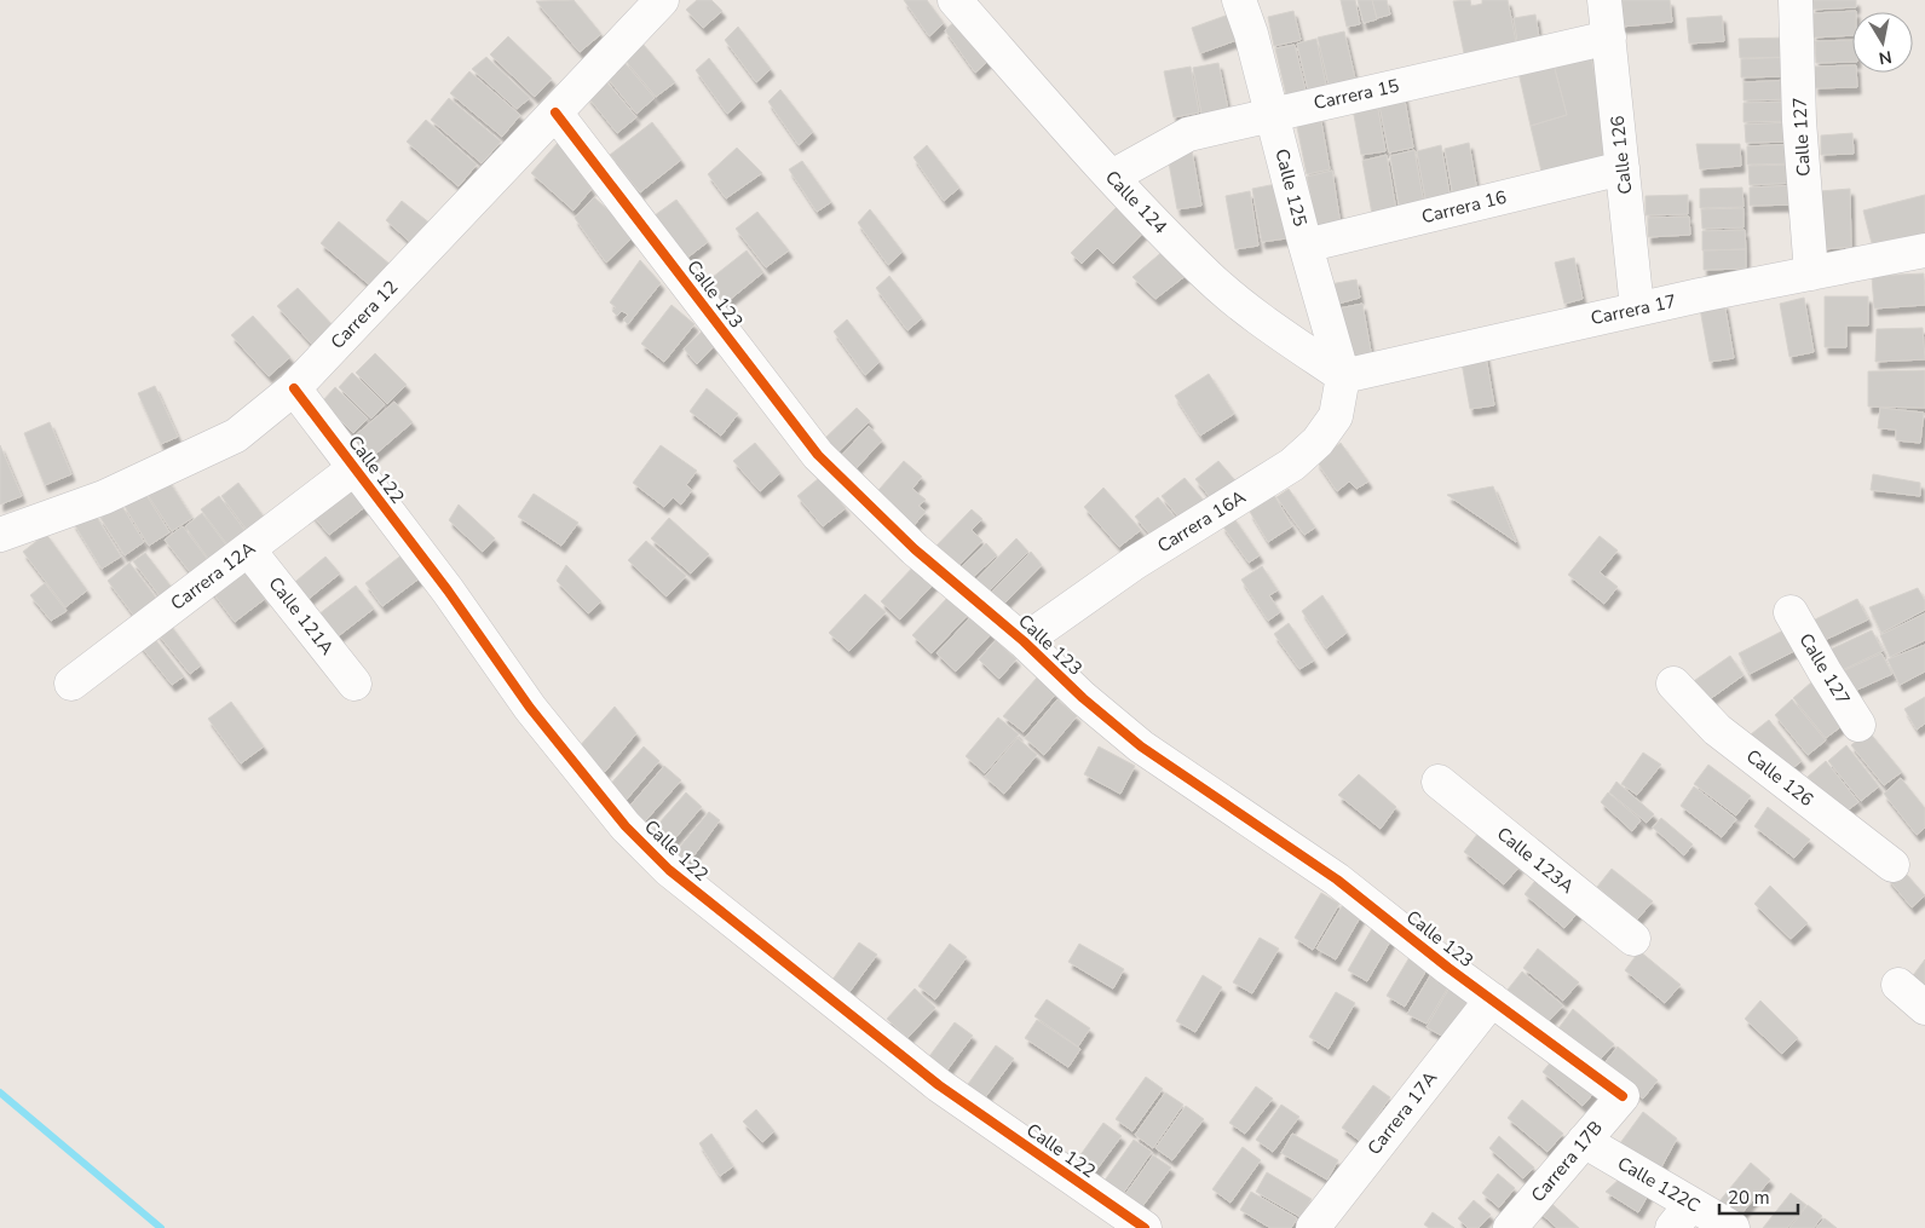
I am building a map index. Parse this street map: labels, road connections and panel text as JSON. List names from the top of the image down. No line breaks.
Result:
{"streets":{"street":["Carrera 15","Calle 127","Calle 126","Calle 125","Calle 124","Carrera 16","Calle 123","Carrera 17","Carrera 12","Calle 122","Carrera 16A","Carrera 12A","Calle 121A","Calle 123A","Carrera 17A","Carrera 17B","Calle 122C"]},"crossings":[["Carrera 15","Calle 126"],["Carrera 15","Calle 125"],["Carrera 15","Calle 124"],["Calle 127","Carrera 17"],["Calle 126","Carrera 16"],["Calle 126","Carrera 17"],["Calle 125","Calle 124"],["Calle 125","Carrera 16"],["Calle 125","Carrera 17"],["Calle 125","Carrera 16A"],["Calle 124","Carrera 17"],["Calle 124","Carrera 16A"],["Calle 123","Carrera 12"],["Calle 123","Carrera 16A"],["Calle 123","Carrera 17A"],["Calle 123","Carrera 17B"],["Carrera 17","Carrera 16A"],["Carrera 12","Calle 122"],["Calle 122","Carrera 12A"],["Carrera 12A","Calle 121A"],["Carrera 17B","Calle 122C"]],"scale_bar":"20 m","north":"bottom"}
